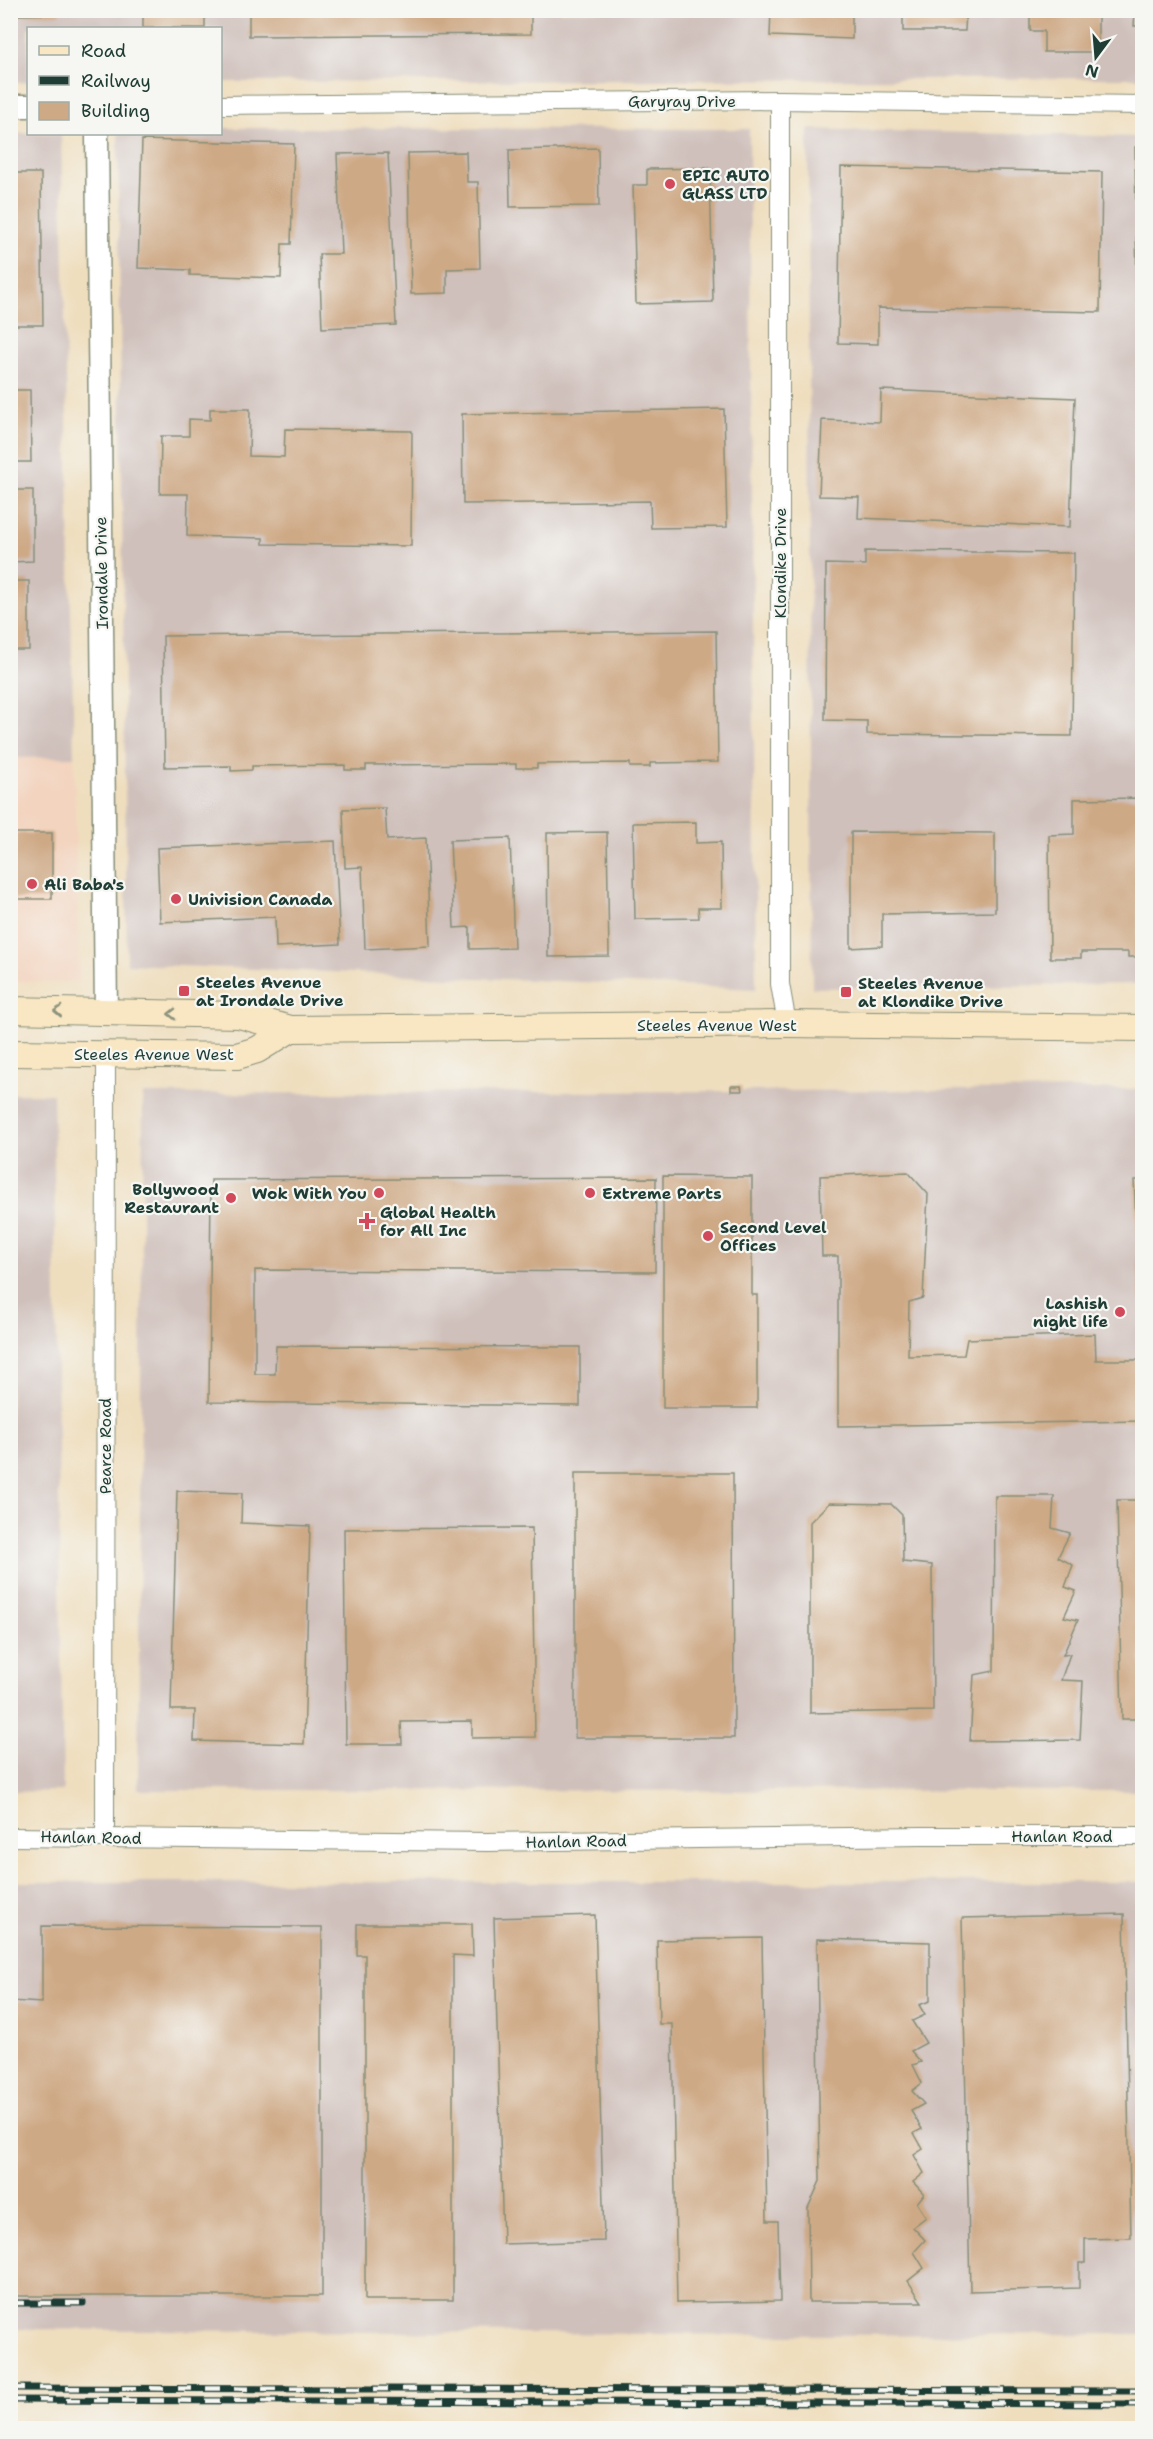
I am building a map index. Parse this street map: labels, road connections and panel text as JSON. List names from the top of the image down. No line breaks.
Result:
{"streets":{"main road":["Steeles Avenue West"],"street":["Garyray Drive","Klondike Drive","Irondale Drive","Pearce Road","Hanlan Road"]},"crossings":[["Garyray Drive","Klondike Drive"],["Klondike Drive","Steeles Avenue West"],["Irondale Drive","Steeles Avenue West"],["Steeles Avenue West","Pearce Road"],["Pearce Road","Hanlan Road"]],"places":{"other":["EPIC AUTO GLASS LTD","Ali Baba's","Univision Canada","Wok With You","Extreme Parts","Bollywood Restaurant","Second Level Offices","Lashish night life"],"transit":["Steeles Avenue at Irondale Drive","Steeles Avenue at Klondike Drive"],"health":["Global Health for All Inc"]},"legend":["Road","Railway","Building"],"north":"bottom"}
